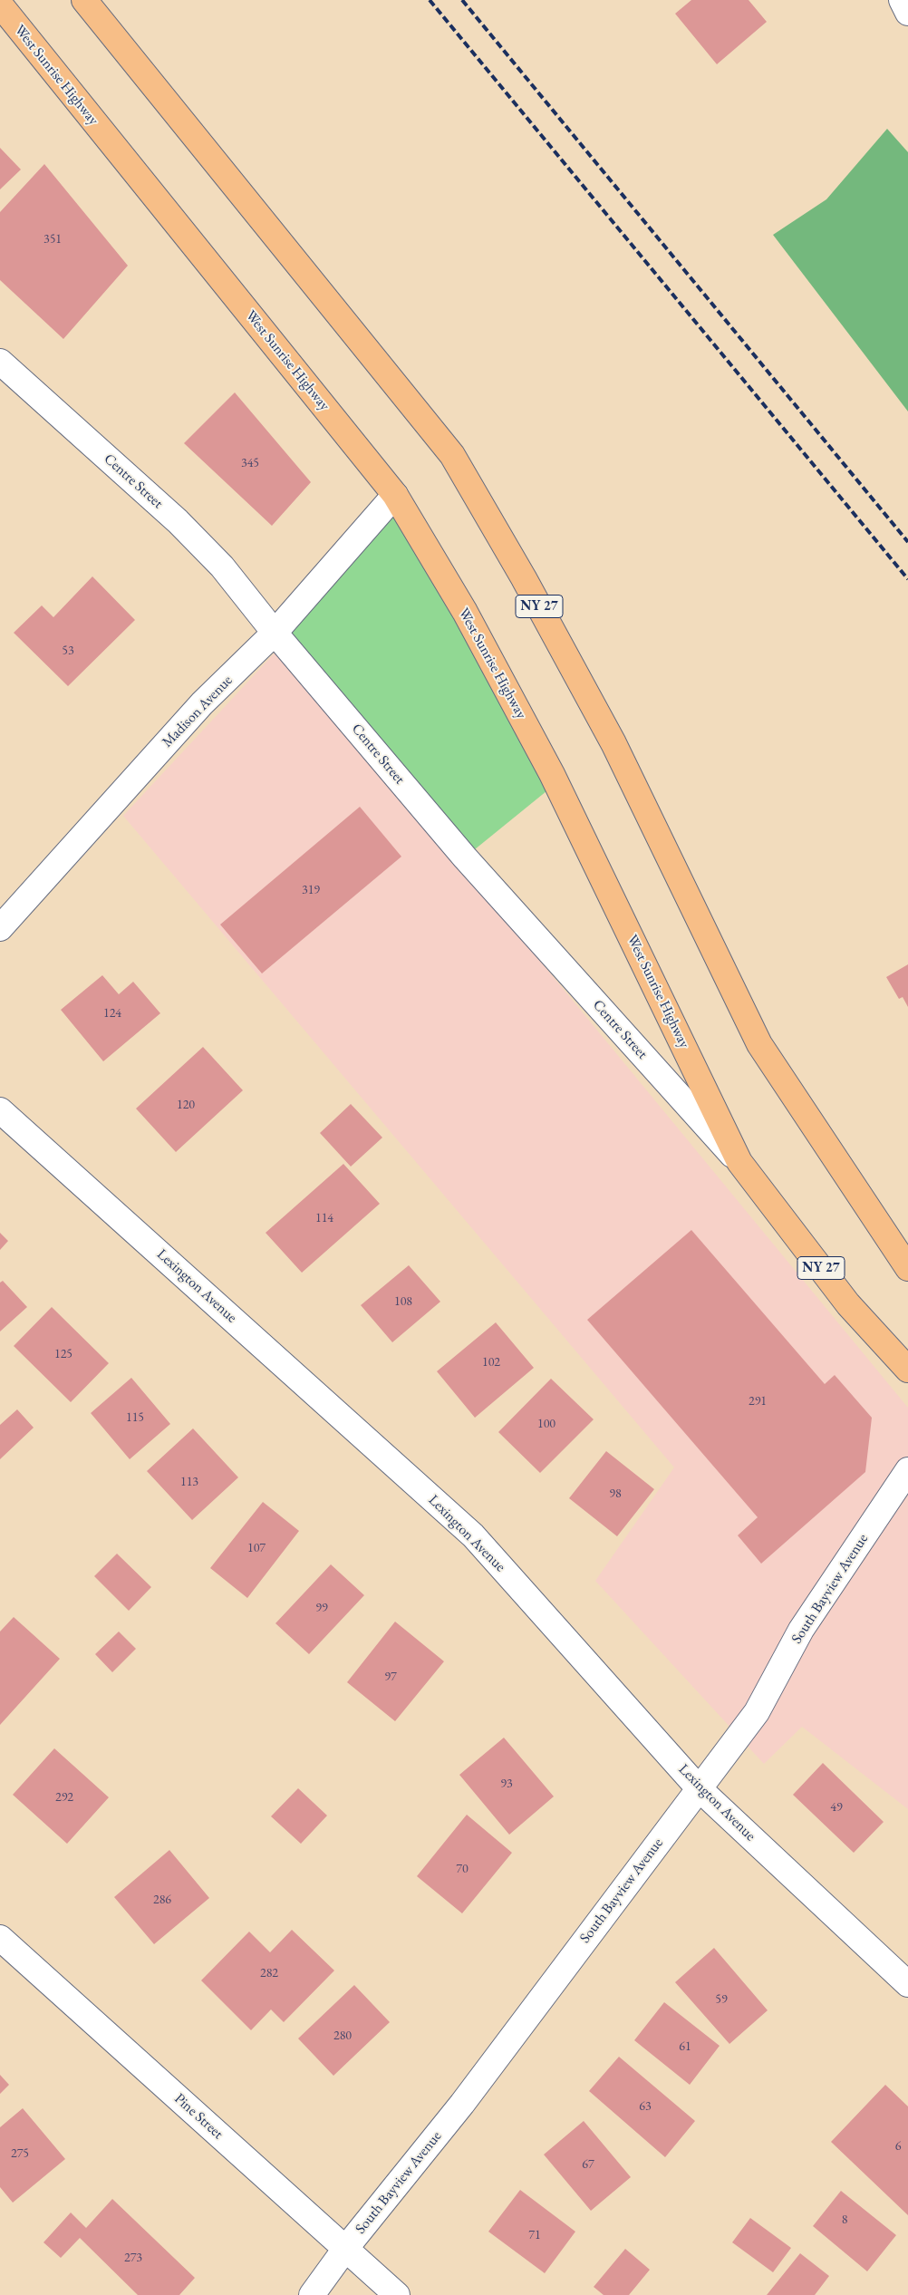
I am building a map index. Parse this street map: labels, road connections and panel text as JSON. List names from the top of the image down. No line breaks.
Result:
{"streets":{"highway":["West Sunrise Highway","NY 27"],"street":["Centre Street","Madison Avenue","Lexington Avenue","South Bayview Avenue","Pine Street"]},"crossings":[["West Sunrise Highway","Centre Street"],["West Sunrise Highway","Madison Avenue"],["Centre Street","Madison Avenue"],["Lexington Avenue","South Bayview Avenue"],["South Bayview Avenue","Pine Street"]],"house_numbers":["351","345","53","319","124","120","114","108","125","102","291","115","100","113","98","107","99","97","93","292","49","70","286","282","59","280","61","63","6","275","67","8","71","273"]}
